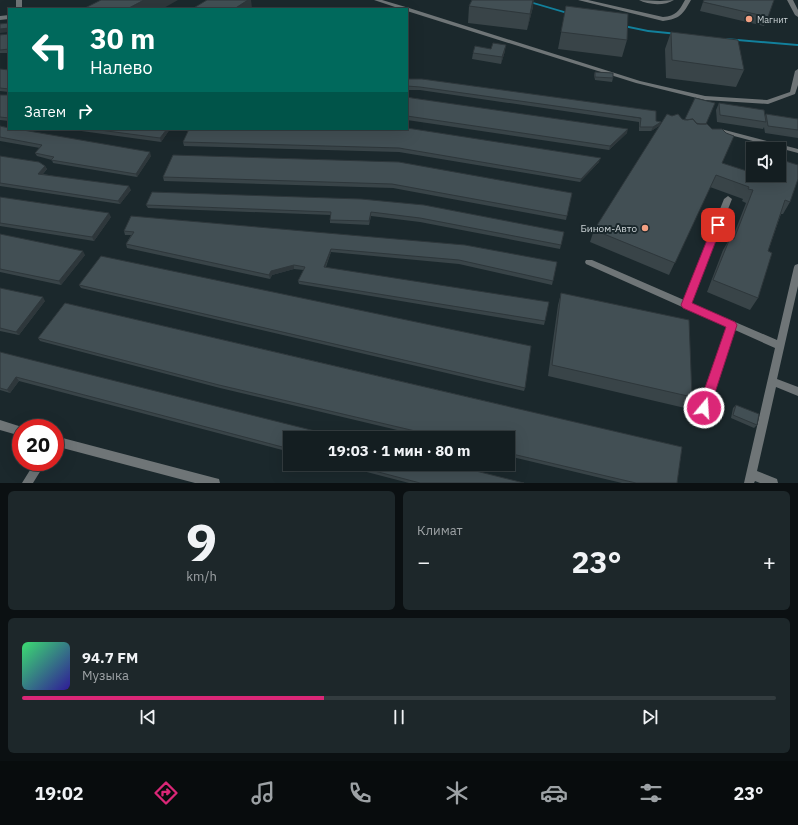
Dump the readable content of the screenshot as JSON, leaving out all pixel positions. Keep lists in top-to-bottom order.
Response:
{
  "places": ["Магнит", "Бином-Авто"],
  "page": {
    "turn": ["30 m", "Налево"],
    "then": "Затем",
    "limit": "20",
    "trip": "19:03 · 1 мин · 80 m",
    "tile": [
      ["9", "km/h"],
      "Климат"
    ],
    "heat": ["−", "23°", "+"],
    "song": ["94.7 FM", "Музыка"],
    "tabs": ["19:02", "23°"]
  }
}
